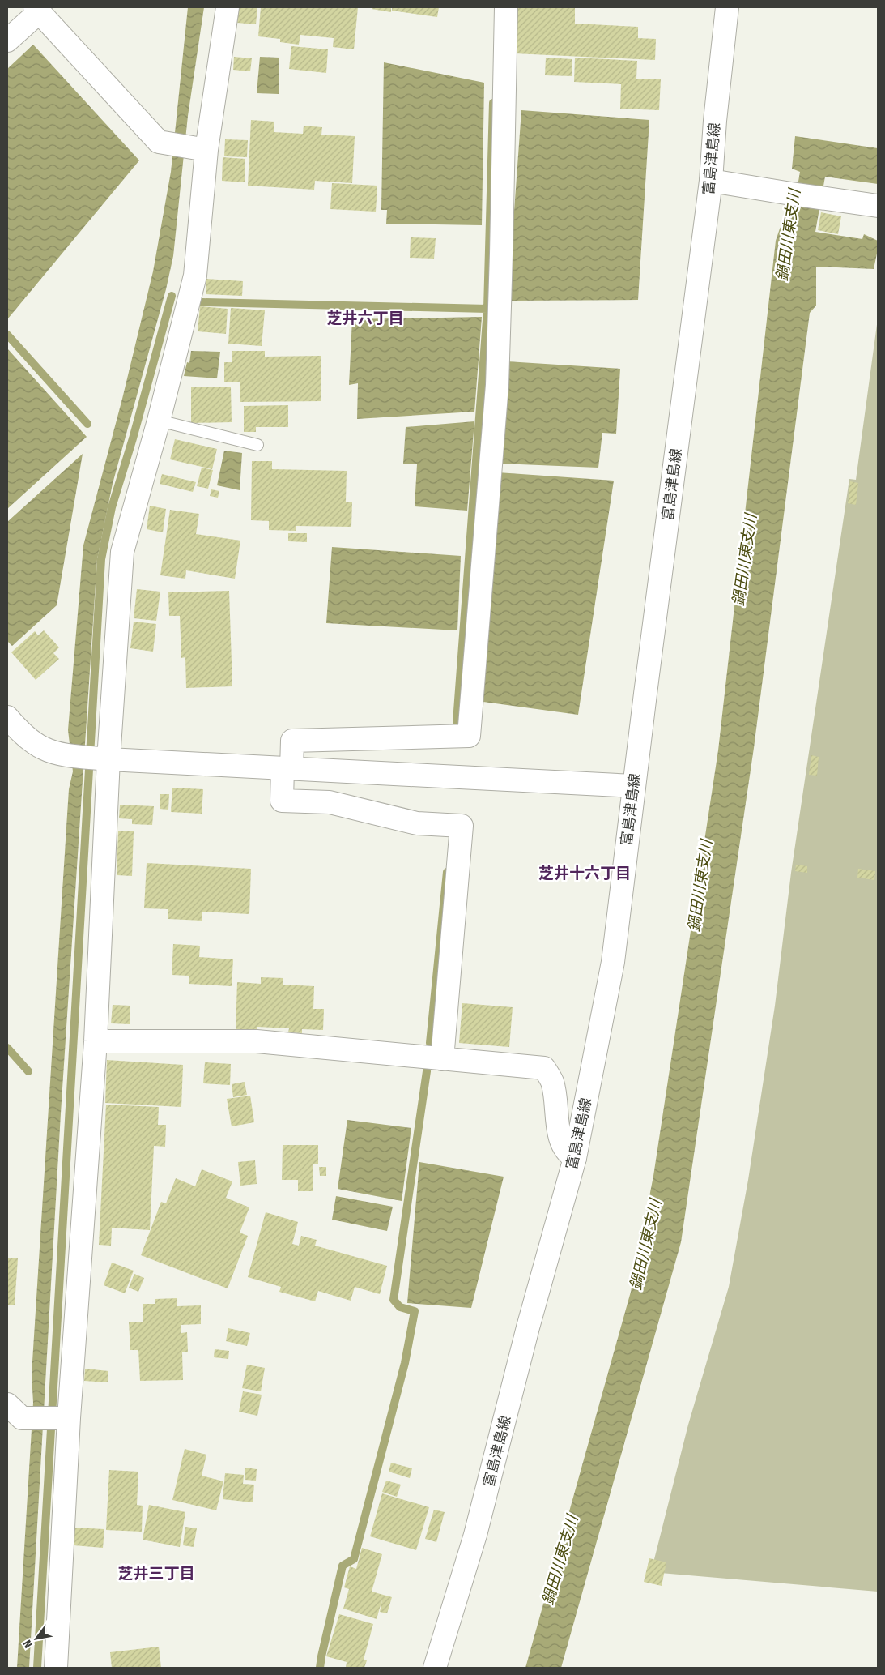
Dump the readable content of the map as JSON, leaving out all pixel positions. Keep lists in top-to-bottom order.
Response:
{
  "streets": {
    "street": ["富島津島線"]
  },
  "districts": ["芝井六丁目", "芝井十六丁目", "芝井三丁目"],
  "water": ["鍋田川東支川"],
  "north": "bottom left"
}
